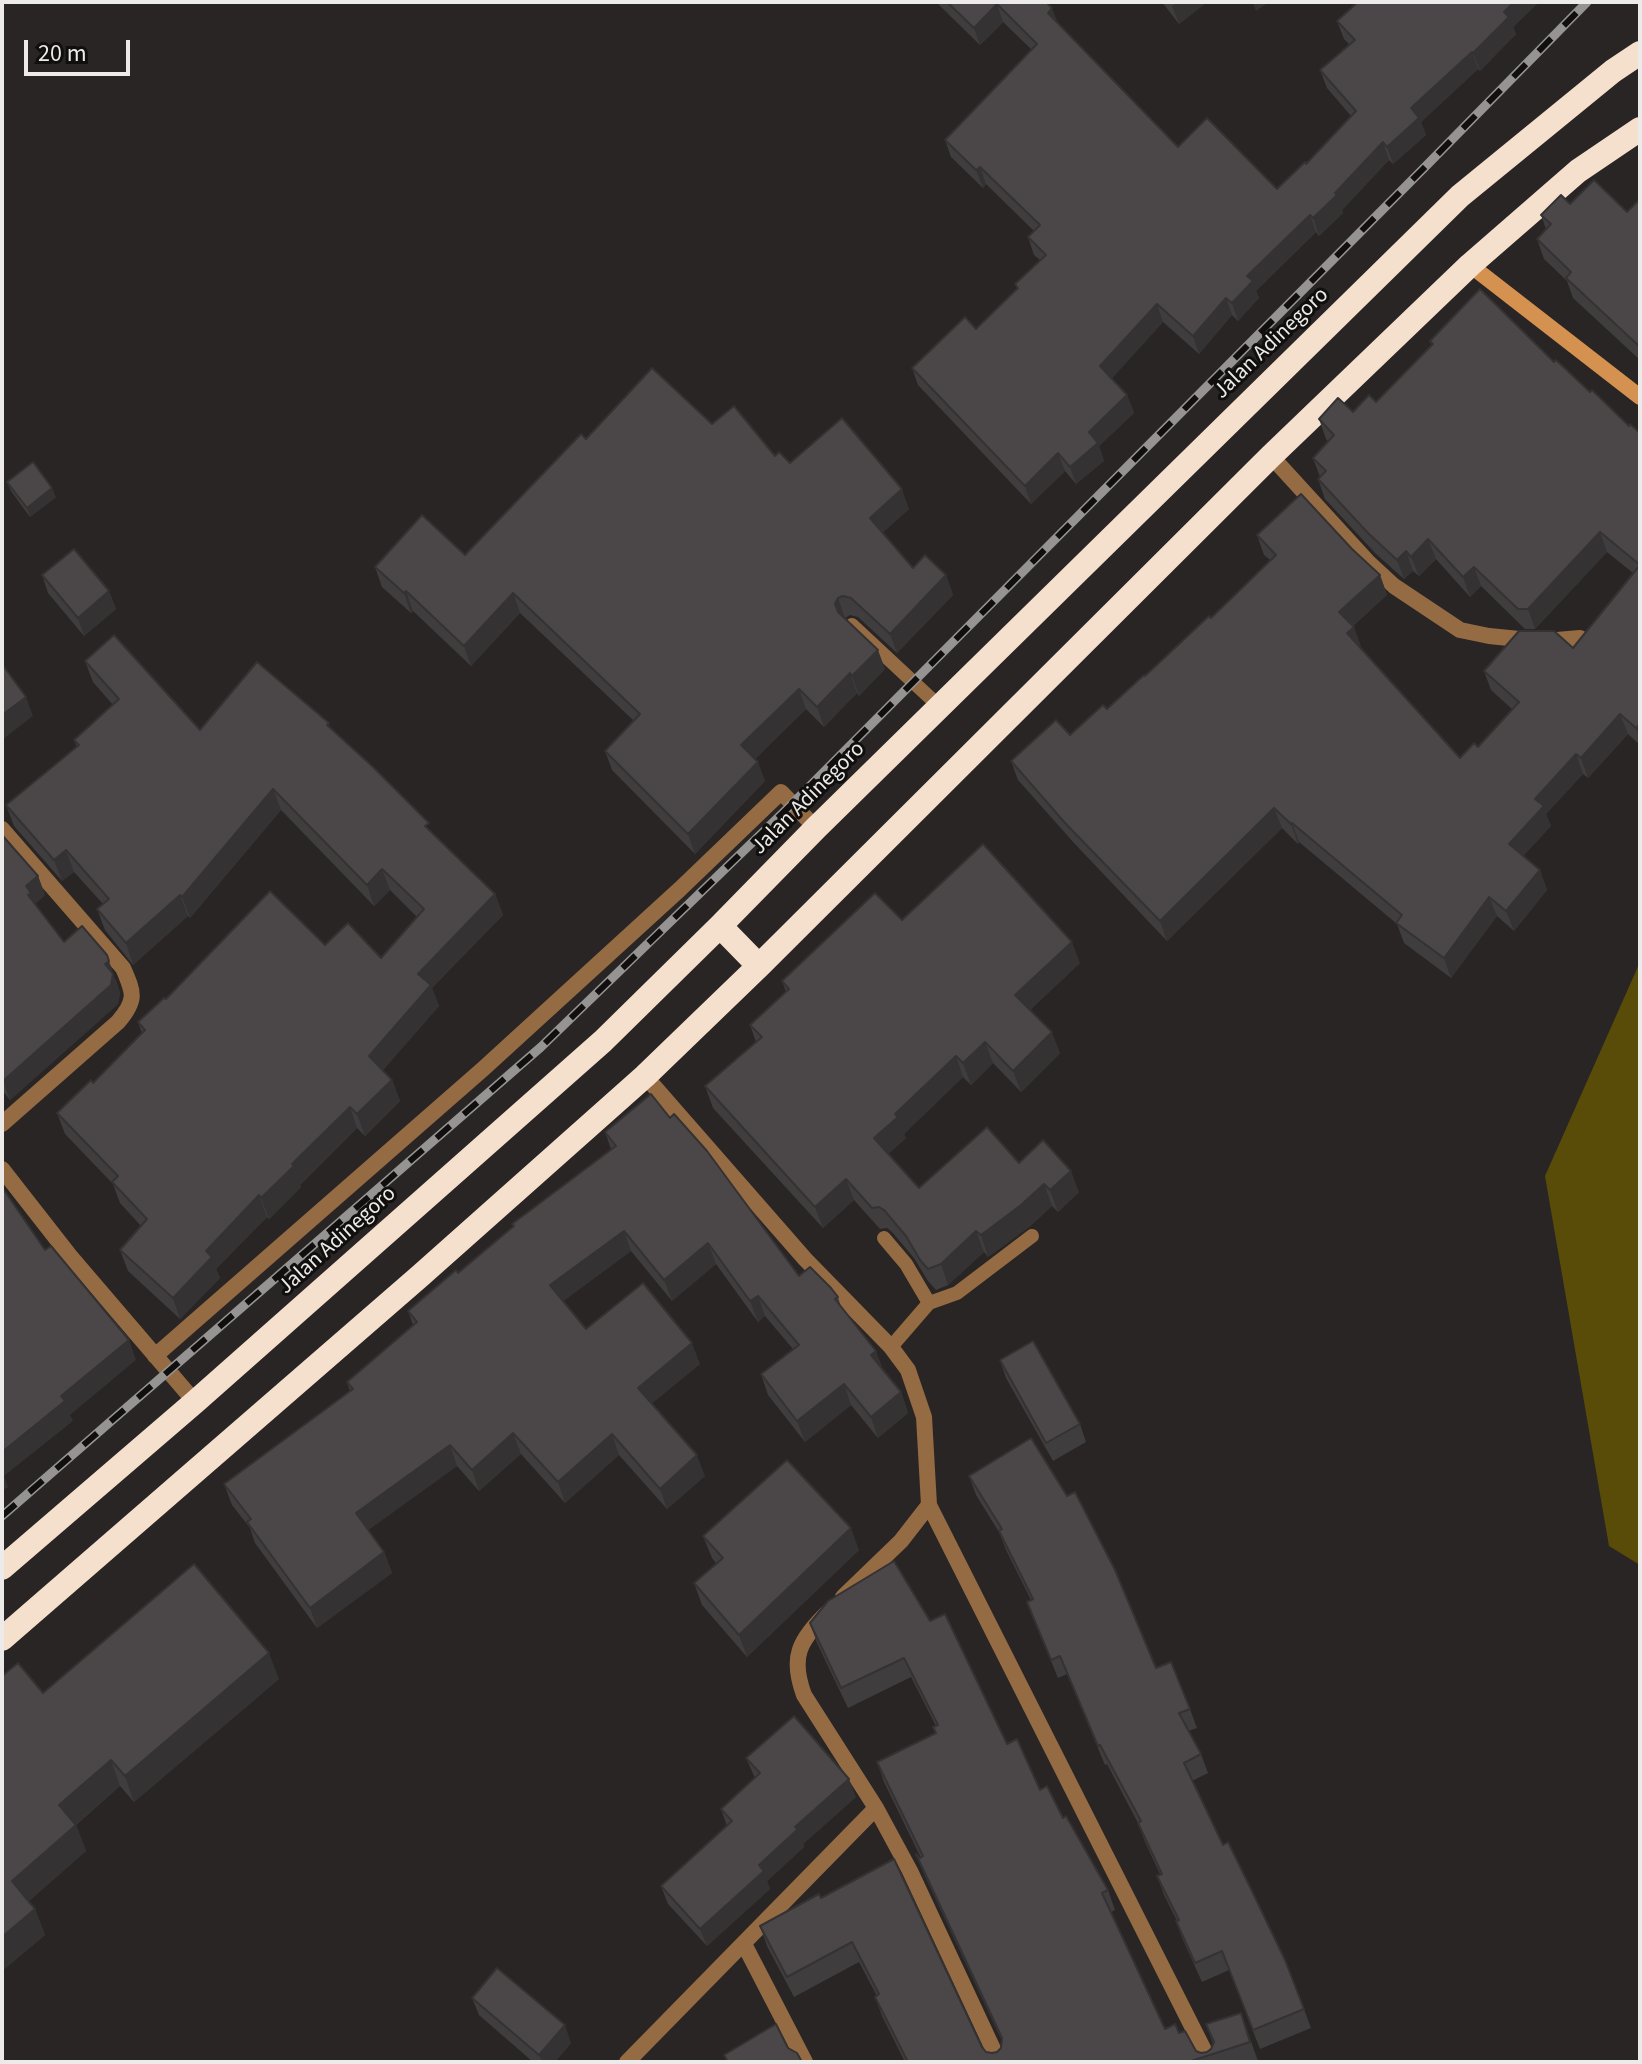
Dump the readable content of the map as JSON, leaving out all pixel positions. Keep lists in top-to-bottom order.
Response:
{
  "streets": {
    "highway": ["Jalan Adinegoro"]
  },
  "scale_bar": "20 m"
}
